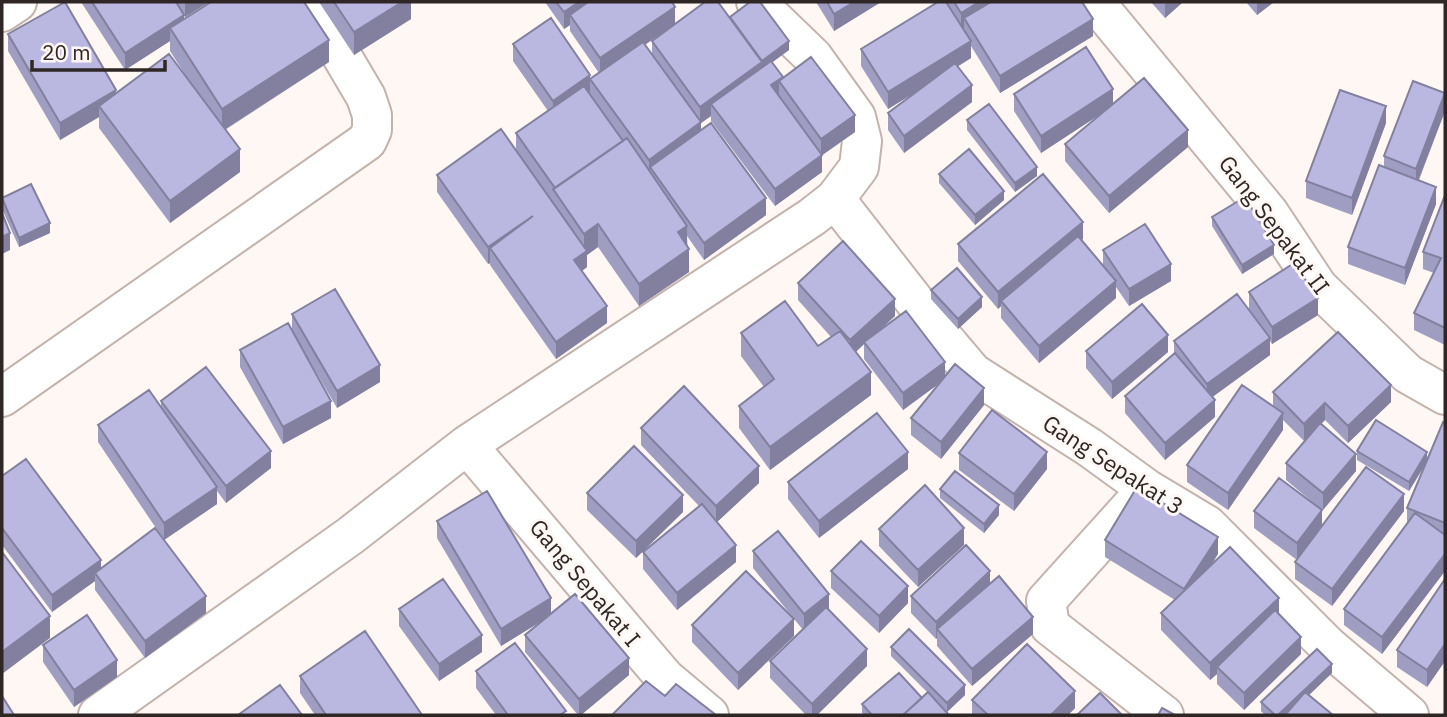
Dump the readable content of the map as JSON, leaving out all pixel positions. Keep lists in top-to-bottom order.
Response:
{
  "streets": {
    "street": ["Gang Sepakat II", "Gang Sepakat 3", "Gang Sepakat I"]
  },
  "scale_bar": "20 m"
}
